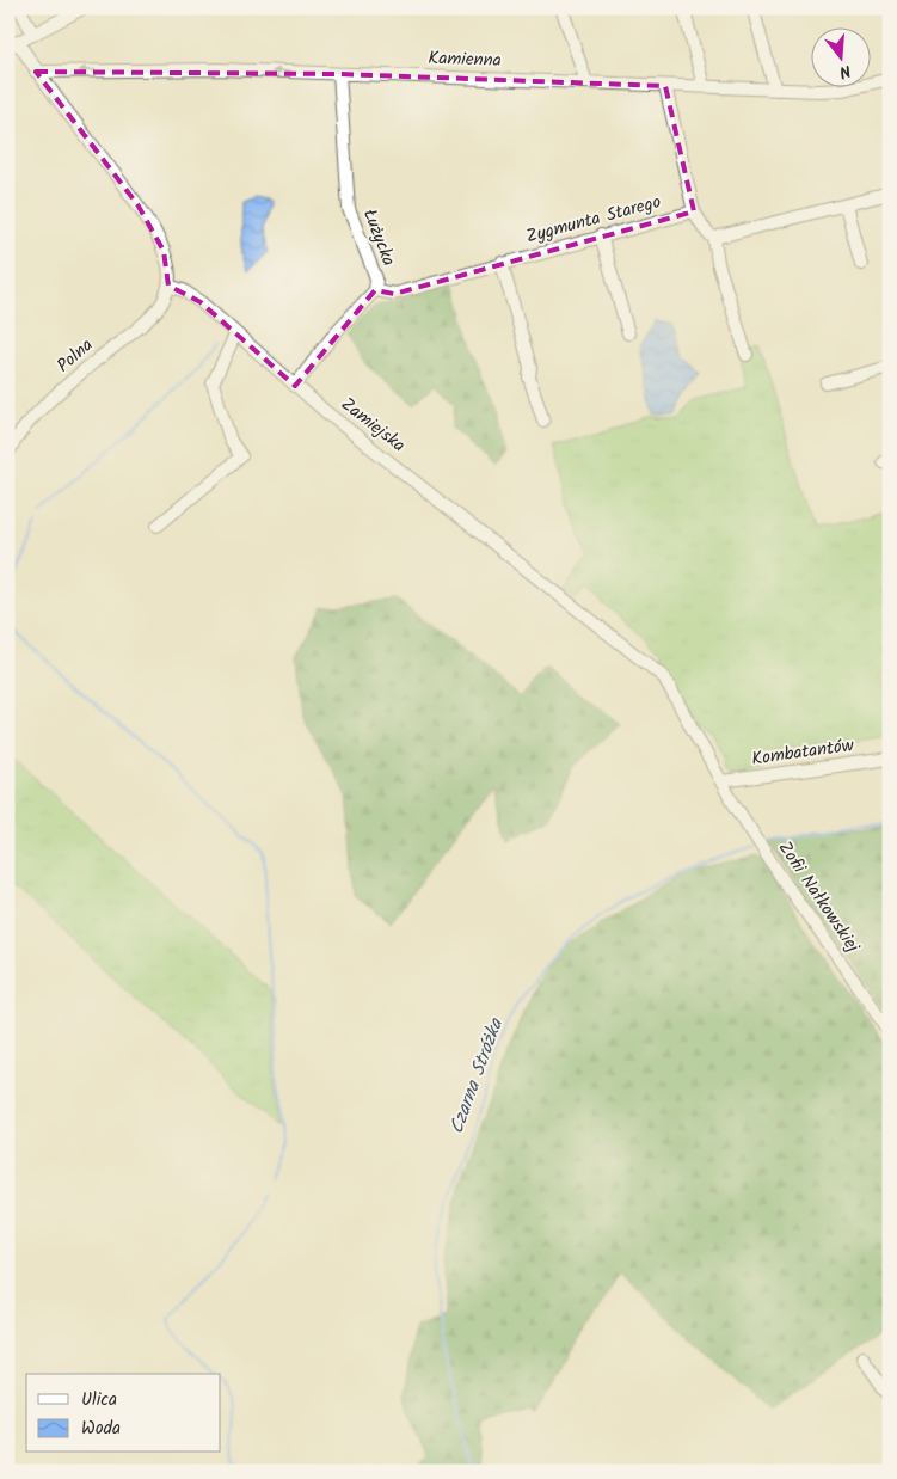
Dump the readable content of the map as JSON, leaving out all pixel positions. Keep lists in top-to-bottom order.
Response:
{
  "streets": {
    "street": [
      "Kamienna",
      "Zygmunta Starego",
      "Łużycka",
      "Polna",
      "Zamiejska",
      "Kombatantów",
      "Zofii Nałkowskiej"
    ]
  },
  "crossings": [
    ["Kamienna", "Łużycka"],
    ["Zygmunta Starego", "Łużycka"],
    ["Łużycka", "Zamiejska"],
    ["Polna", "Zamiejska"],
    ["Zamiejska", "Kombatantów"],
    ["Zamiejska", "Zofii Nałkowskiej"],
    ["Kombatantów", "Zofii Nałkowskiej"]
  ],
  "one_way": ["Kamienna"],
  "water": ["Czarna Stróżka"],
  "legend": ["Ulica", "Woda"],
  "north": "bottom"
}
